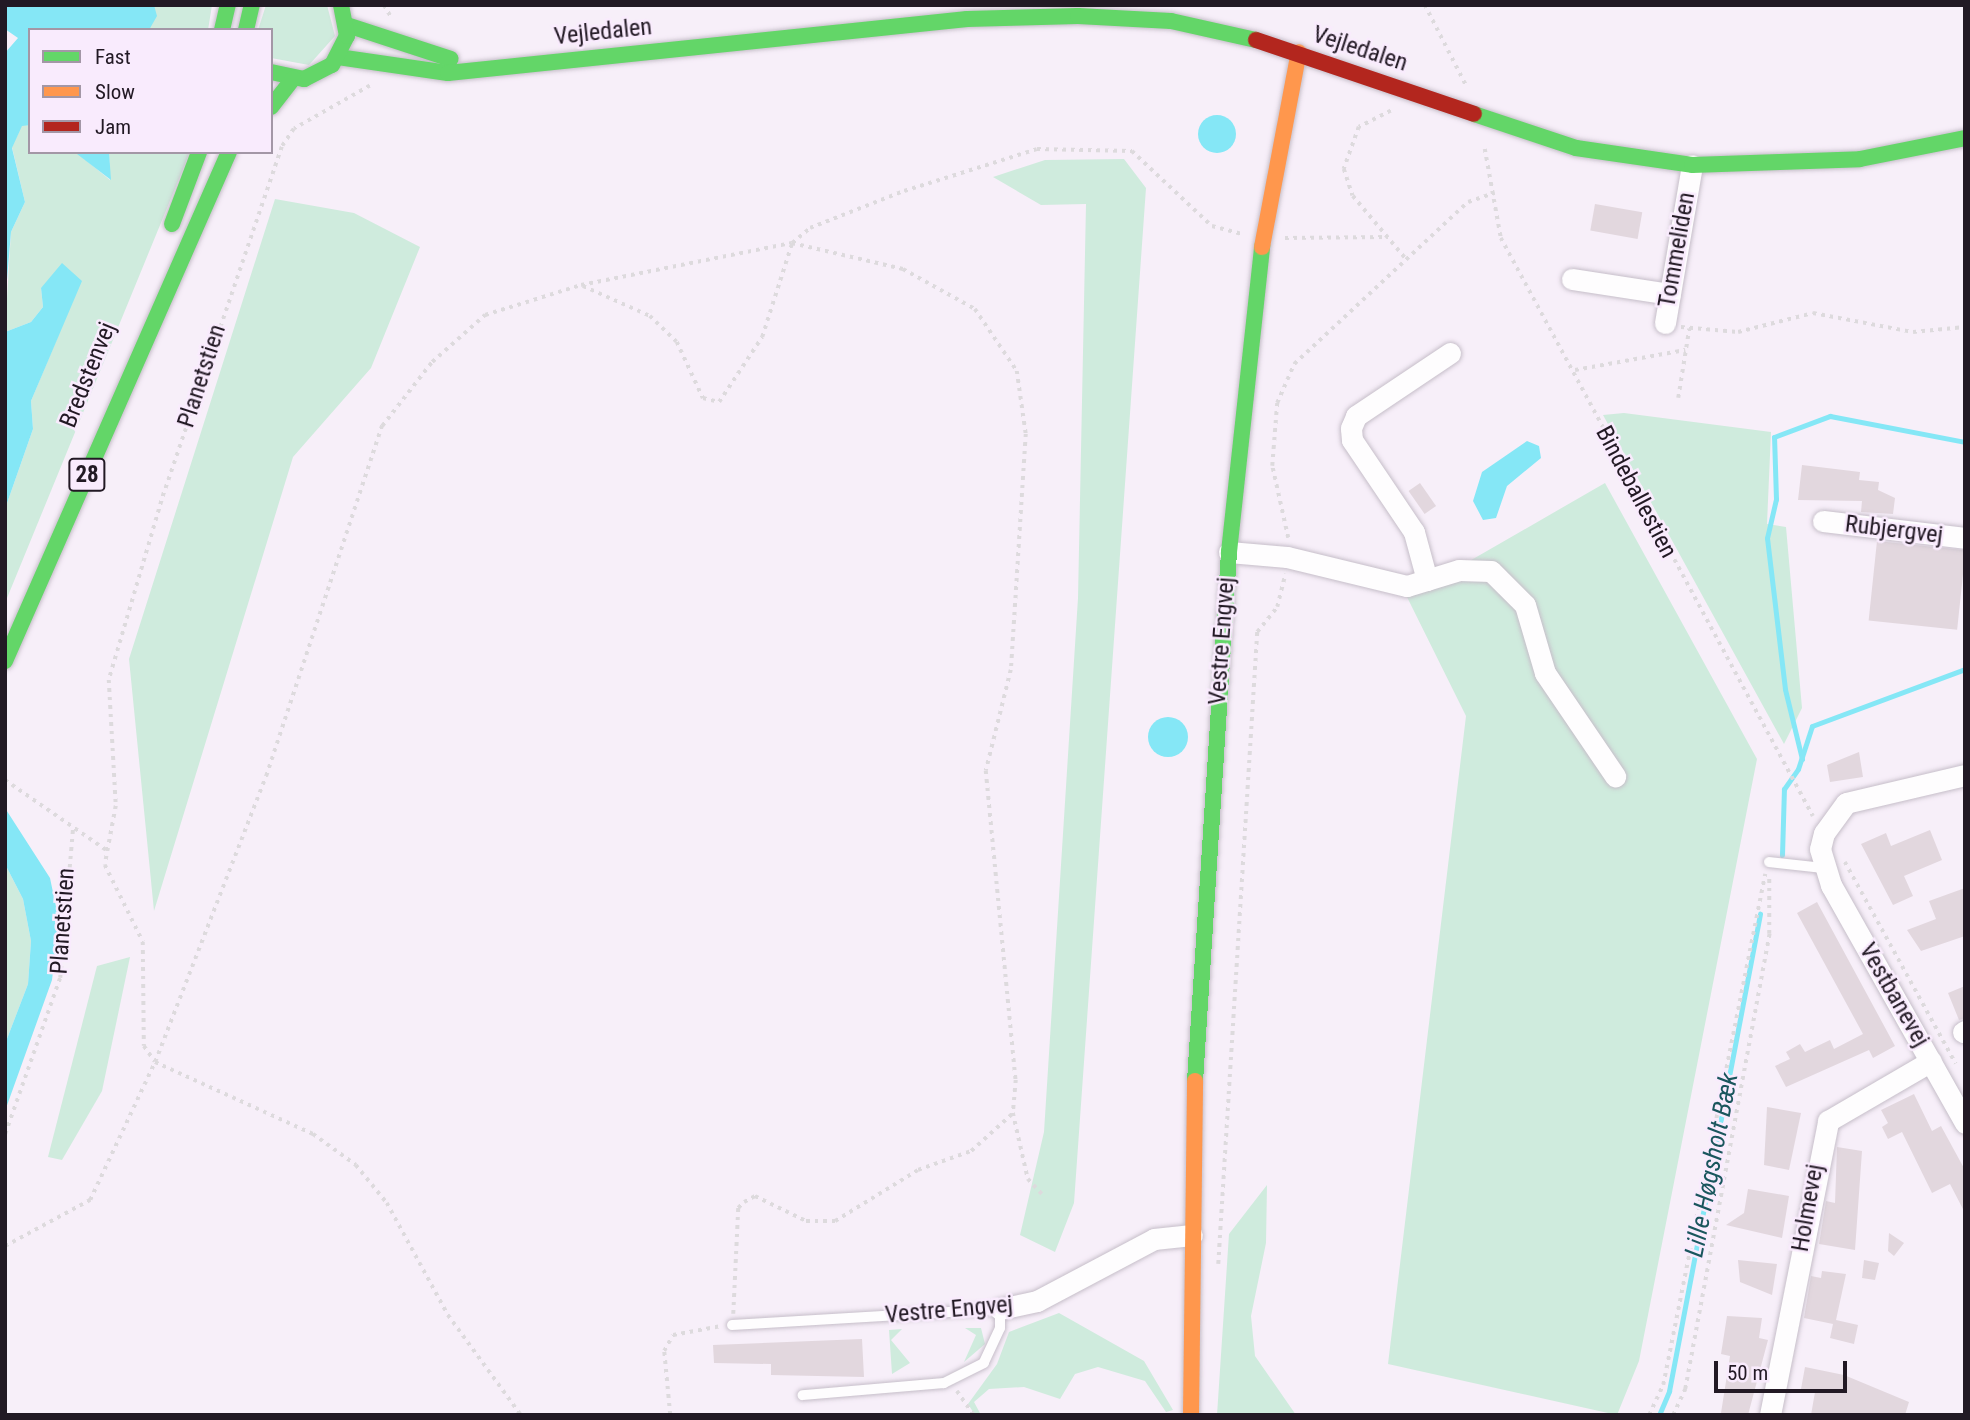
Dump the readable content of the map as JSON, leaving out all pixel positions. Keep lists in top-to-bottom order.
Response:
{
  "streets": {
    "main road": [
      "Vejledalen",
      "Bredstenvej",
      "28",
      "Vestre Engvej"
    ],
    "street": [
      "Tommeliden",
      "Rubjergvej",
      "Vestbanevej",
      "Holmevej"
    ],
    "path": ["Planetstien", "Bindeballestien"]
  },
  "crossings": [
    ["Vejledalen", "Tommeliden"],
    ["Vejledalen", "Vestre Engvej"],
    ["Vestbanevej", "Holmevej"]
  ],
  "water": ["Lille Høgsholt Bæk"],
  "legend": ["Fast", "Slow", "Jam"],
  "scale_bar": "50 m"
}
